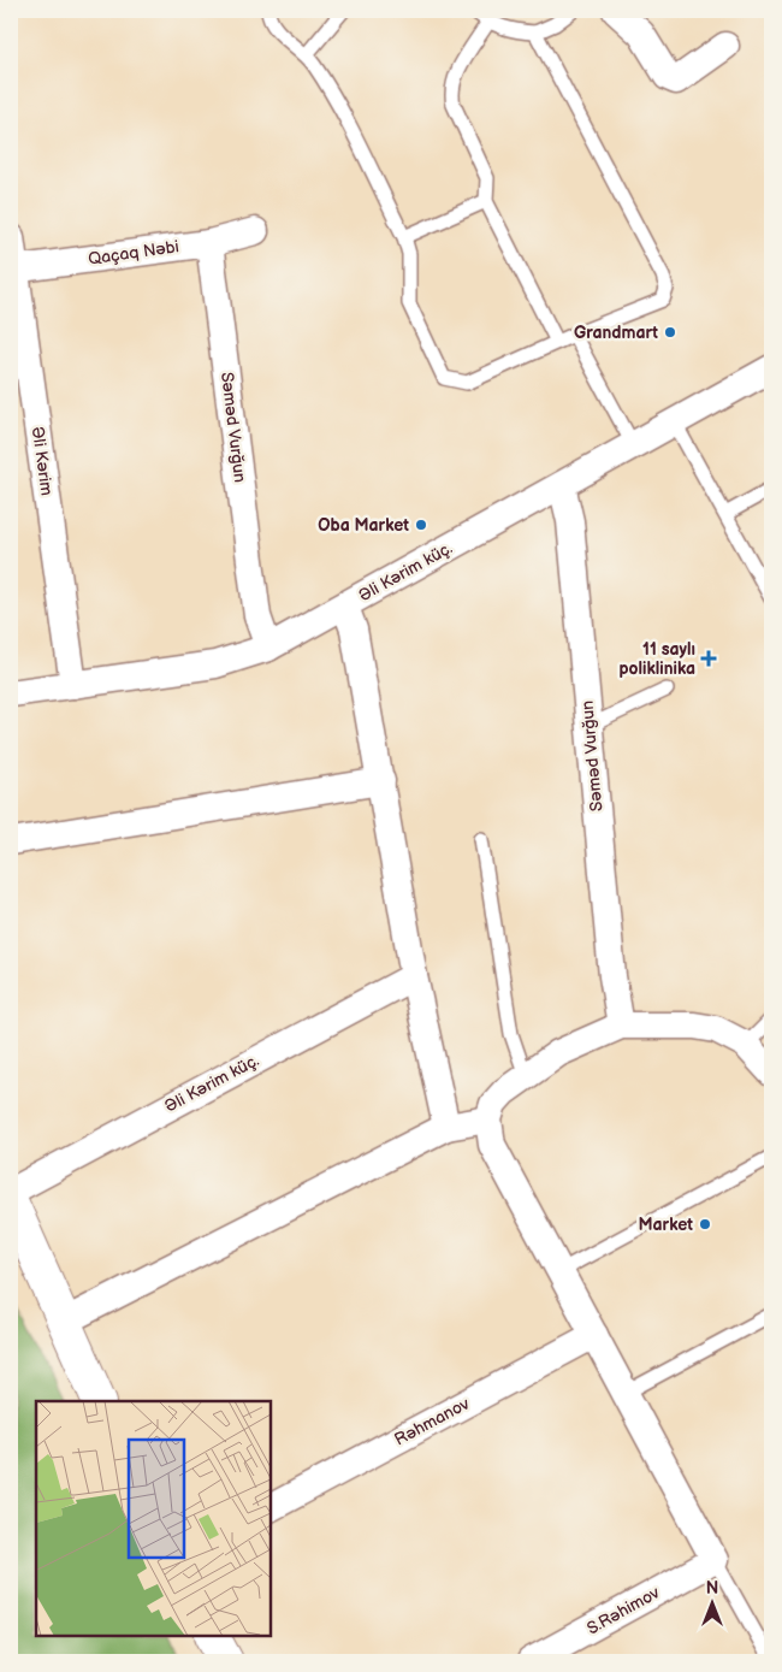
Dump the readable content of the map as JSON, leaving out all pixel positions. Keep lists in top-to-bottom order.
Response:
{
  "streets": {
    "street": [
      "Qaçaq Nəbi",
      "Səməd Vurğun",
      "Əli Kərim",
      "Əli Kərim küç.",
      "Rəhmanov",
      "S.Rəhimov"
    ]
  },
  "crossings": [
    ["Qaçaq Nəbi", "Səməd Vurğun"],
    ["Qaçaq Nəbi", "Əli Kərim"],
    ["Səməd Vurğun", "Əli Kərim küç."],
    ["Əli Kərim", "Əli Kərim küç."]
  ],
  "places": {
    "other": ["Grandmart", "Oba Market", "Market"],
    "health": ["11 saylı poliklinika"]
  },
  "north": "top"
}
